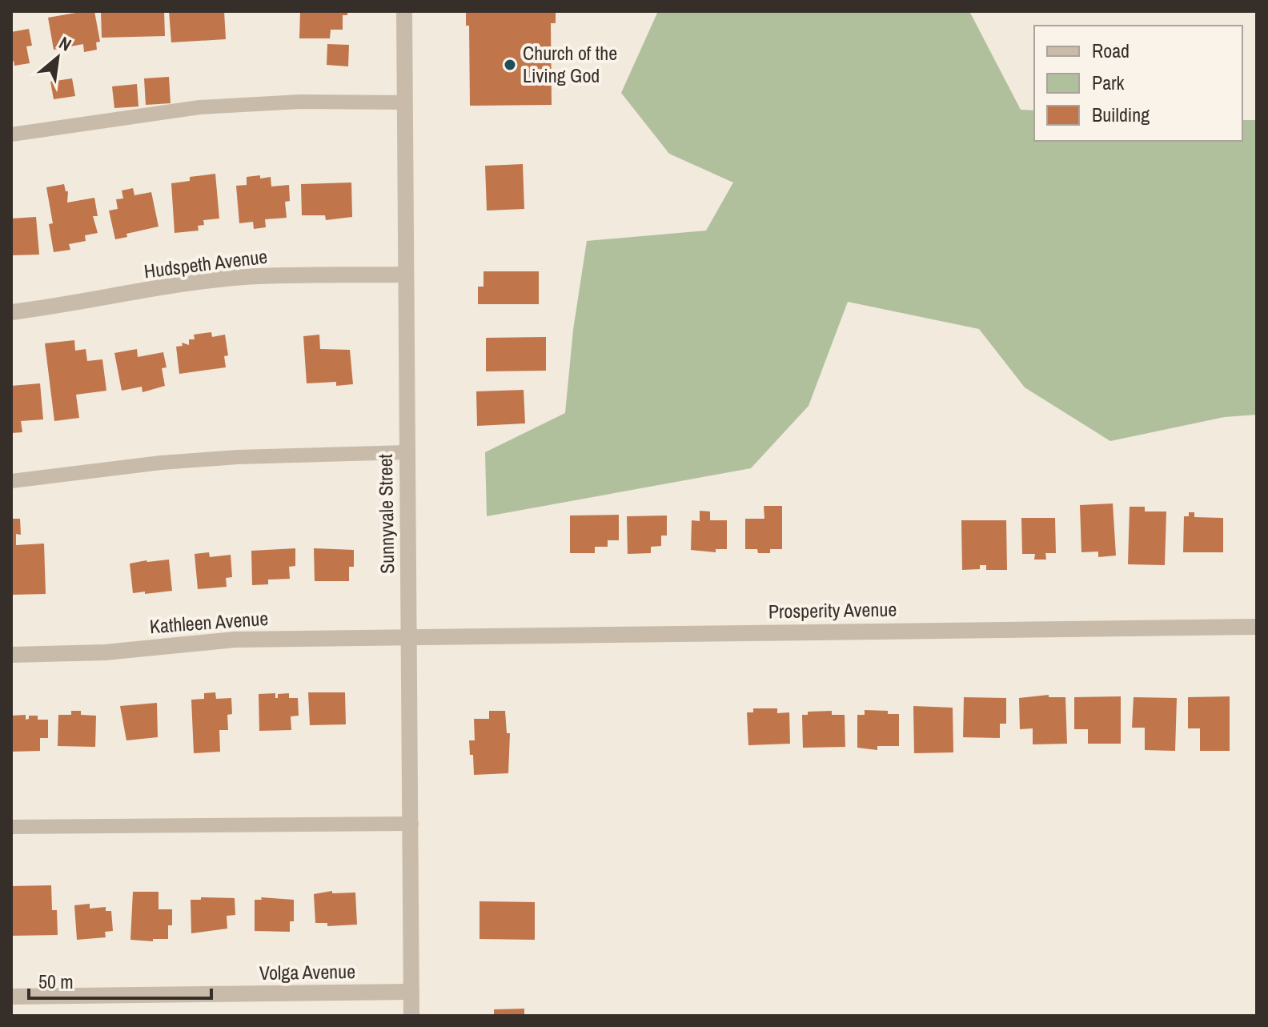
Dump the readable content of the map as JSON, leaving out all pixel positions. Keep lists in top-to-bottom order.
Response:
{
  "streets": {
    "street": [
      "Hudspeth Avenue",
      "Sunnyvale Street",
      "Prosperity Avenue",
      "Kathleen Avenue",
      "Volga Avenue"
    ]
  },
  "crossings": [
    ["Hudspeth Avenue", "Sunnyvale Street"],
    ["Sunnyvale Street", "Prosperity Avenue"],
    ["Sunnyvale Street", "Kathleen Avenue"],
    ["Sunnyvale Street", "Volga Avenue"],
    ["Prosperity Avenue", "Kathleen Avenue"]
  ],
  "places": ["Church of the Living God"],
  "legend": ["Road", "Park", "Building"],
  "scale_bar": "50 m",
  "north": "top right"
}
